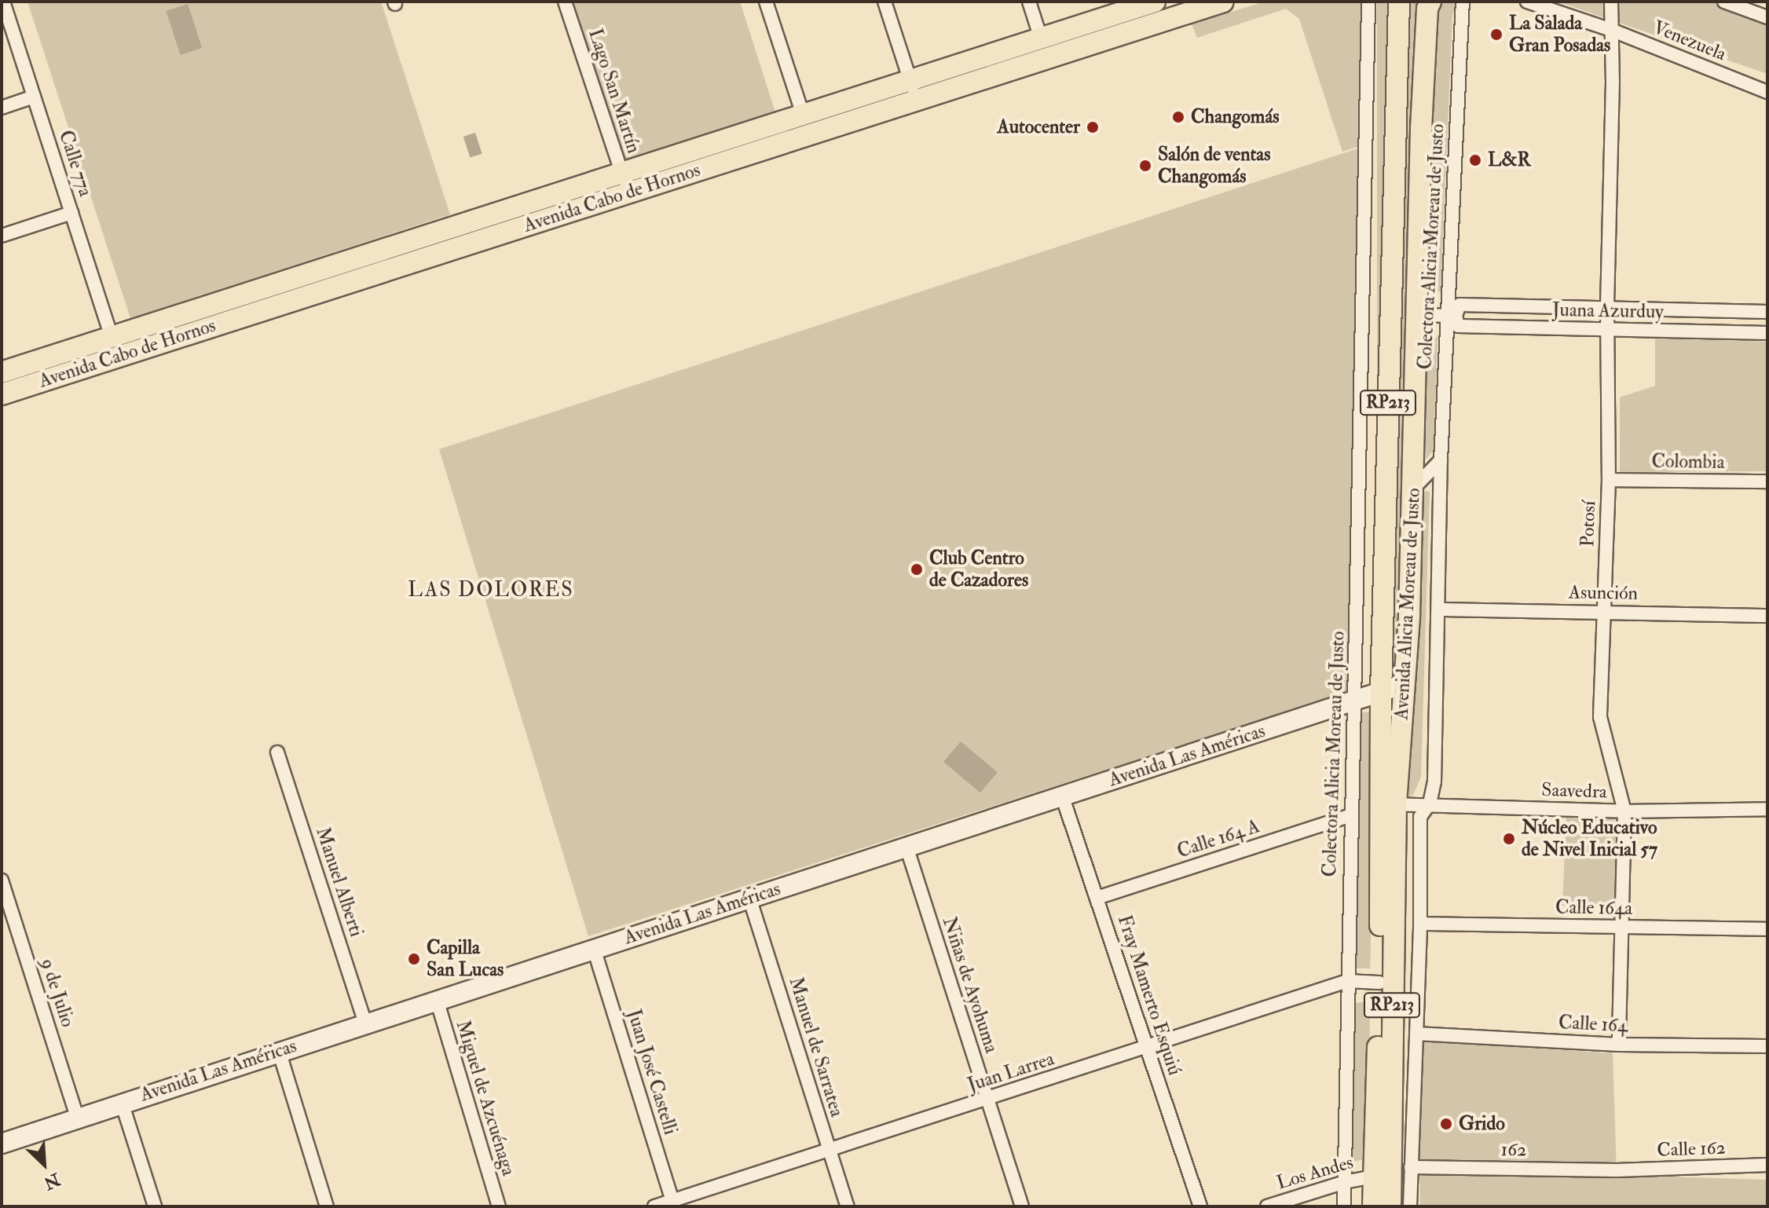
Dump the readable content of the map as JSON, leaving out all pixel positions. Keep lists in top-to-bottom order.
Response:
{
  "streets": {
    "main road": [
      "Avenida Cabo de Hornos",
      "RP213",
      "Avenida Alicia Moreau de Justo",
      "Avenida Las Américas"
    ],
    "street": [
      "Venezuela",
      "Lago San Martín",
      "Calle 77a",
      "Colectora Alicia Moreau de Justo",
      "Juana Azurduy",
      "Colombia",
      "Potosí",
      "Asunción",
      "Saavedra",
      "Calle 164 A",
      "Manuel Alberti",
      "Calle 164a",
      "Niñas de Ayohuma",
      "9 de Julio",
      "Fray Mamerto Esquiú",
      "Calle 164",
      "Manuel de Sarratea",
      "Juan José Castelli",
      "Juan Larrea",
      "Miguel de Azcuénaga",
      "Calle 162",
      "162",
      "Los Andes"
    ]
  },
  "crossings": [
    ["Venezuela", "Potosí"],
    ["Lago San Martín", "Avenida Cabo de Hornos"],
    ["Calle 77a", "Avenida Cabo de Hornos"],
    ["Colectora Alicia Moreau de Justo", "Juana Azurduy"],
    ["Colectora Alicia Moreau de Justo", "Asunción"],
    ["Colectora Alicia Moreau de Justo", "Avenida Las Américas"],
    ["Colectora Alicia Moreau de Justo", "Saavedra"],
    ["Colectora Alicia Moreau de Justo", "Calle 164 A"],
    ["Colectora Alicia Moreau de Justo", "Calle 164a"],
    ["Colectora Alicia Moreau de Justo", "Calle 164"],
    ["Colectora Alicia Moreau de Justo", "Juan Larrea"],
    ["Colectora Alicia Moreau de Justo", "162"],
    ["Colectora Alicia Moreau de Justo", "Los Andes"],
    ["Juana Azurduy", "Potosí"],
    ["Juana Azurduy", "Avenida Alicia Moreau de Justo"],
    ["Colombia", "Potosí"],
    ["Potosí", "Asunción"],
    ["Potosí", "Saavedra"],
    ["Potosí", "Calle 164a"],
    ["Potosí", "Calle 164"],
    ["Avenida Alicia Moreau de Justo", "Avenida Las Américas"],
    ["Avenida Alicia Moreau de Justo", "Saavedra"],
    ["Avenida Alicia Moreau de Justo", "Juan Larrea"],
    ["Avenida Alicia Moreau de Justo", "Los Andes"],
    ["Avenida Las Américas", "Manuel Alberti"],
    ["Avenida Las Américas", "Niñas de Ayohuma"],
    ["Avenida Las Américas", "9 de Julio"],
    ["Avenida Las Américas", "Fray Mamerto Esquiú"],
    ["Avenida Las Américas", "Manuel de Sarratea"],
    ["Avenida Las Américas", "Juan José Castelli"],
    ["Avenida Las Américas", "Miguel de Azcuénaga"],
    ["Calle 164 A", "Fray Mamerto Esquiú"],
    ["Niñas de Ayohuma", "Juan Larrea"],
    ["Fray Mamerto Esquiú", "Juan Larrea"],
    ["Manuel de Sarratea", "Juan Larrea"],
    ["Juan José Castelli", "Juan Larrea"],
    ["Calle 162", "162"]
  ],
  "districts": ["LAS DOLORES"],
  "places": [
    "La Salada Gran Posadas",
    "Changomás",
    "Autocenter",
    "L&R",
    "Salón de ventas Changomás",
    "Club Centro de Cazadores",
    "Núcleo Educativo de Nivel Inicial 57",
    "Capilla San Lucas",
    "Grido"
  ],
  "north": "bottom right"
}
